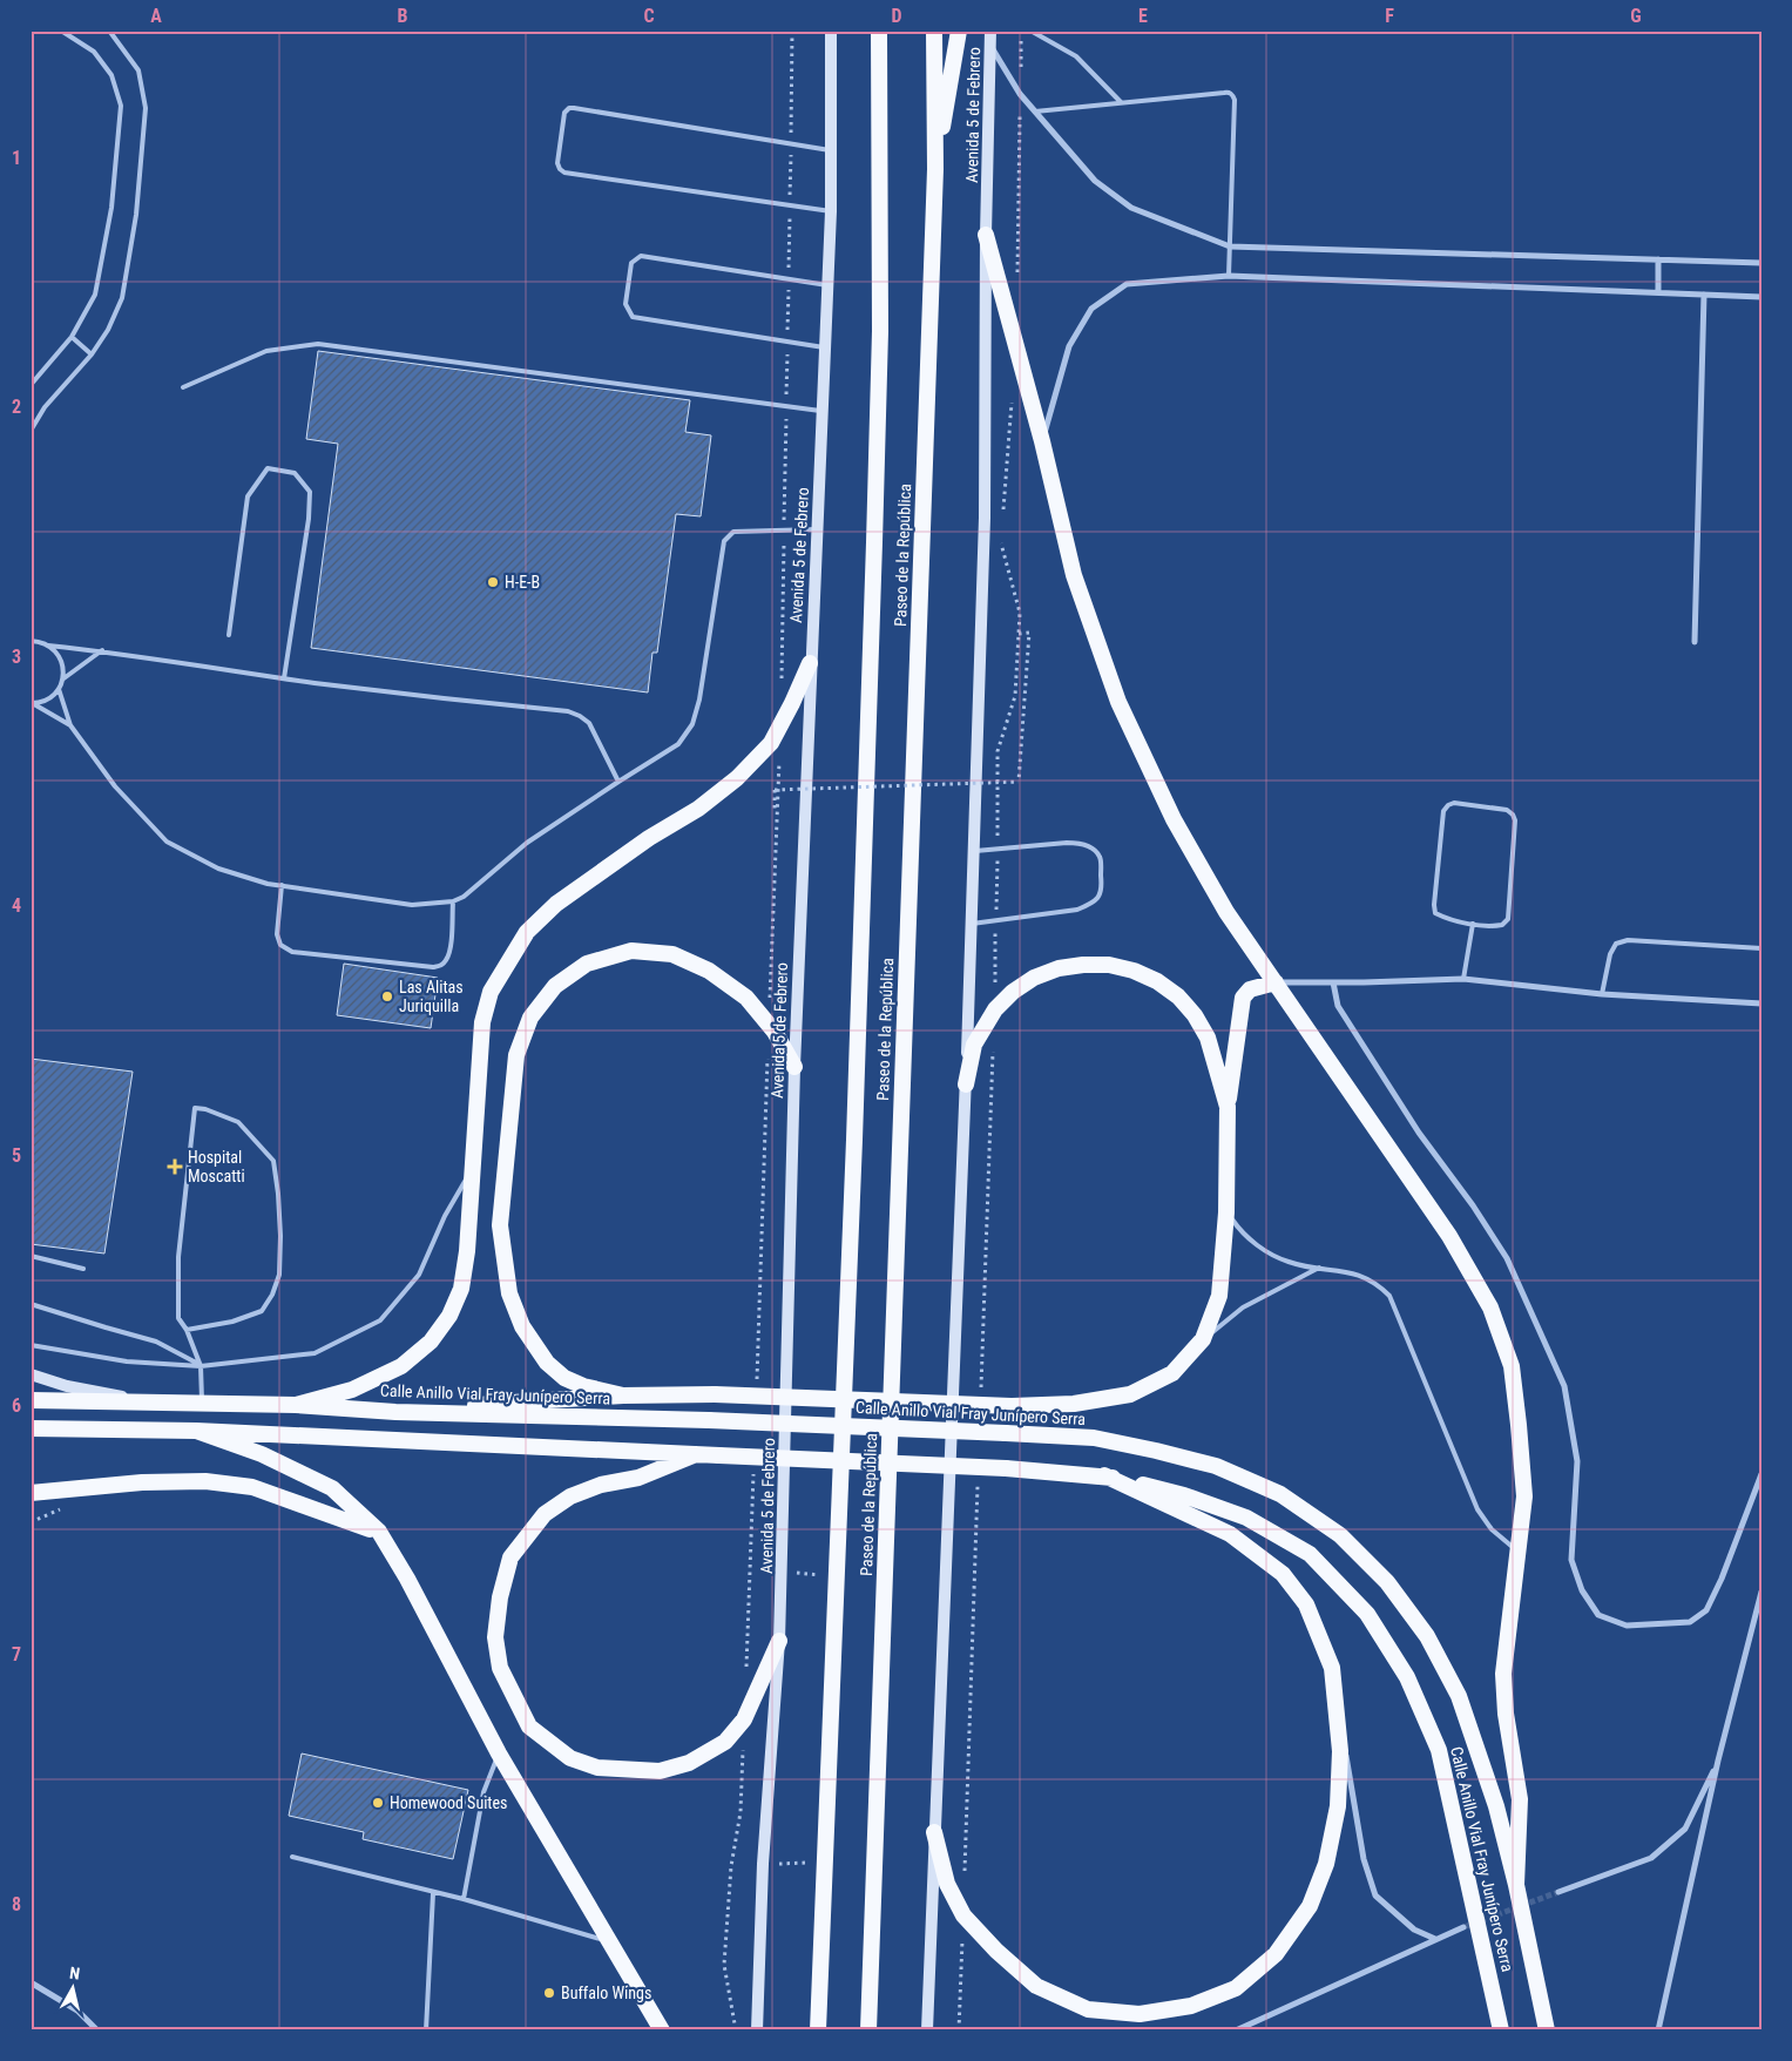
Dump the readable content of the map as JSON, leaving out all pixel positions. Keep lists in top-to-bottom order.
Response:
{
  "streets": {
    "highway": ["Paseo de la República", "Calle Anillo Vial Fray Junípero Serra"],
    "main road": ["Avenida 5 de Febrero"]
  },
  "places": {
    "other": [
      "H-E-B",
      "Las Alitas Juriquilla",
      "Homewood Suites",
      "Buffalo Wings"
    ],
    "health": ["Hospital Moscatti"]
  },
  "north": "top",
  "grid": {
    "columns": [
      "A",
      "B",
      "C",
      "D",
      "E",
      "F",
      "G"
    ],
    "rows": [
      "1",
      "2",
      "3",
      "4",
      "5",
      "6",
      "7",
      "8"
    ]
  }
}
